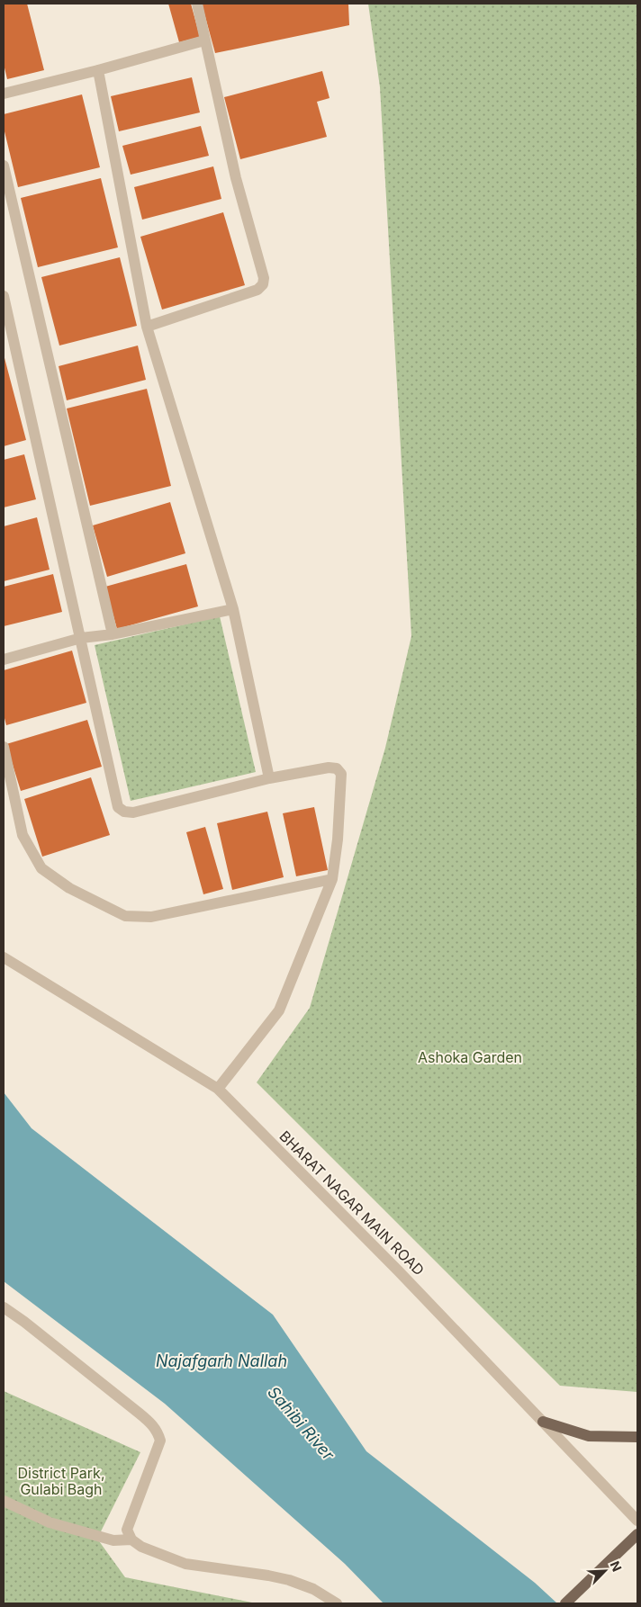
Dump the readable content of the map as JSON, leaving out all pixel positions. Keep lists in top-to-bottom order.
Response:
{
  "streets": {
    "street": ["BHARAT NAGAR MAIN ROAD"]
  },
  "water": ["Najafgarh Nallah", "Sahibi River"],
  "parks": ["Ashoka Garden", "District Park, Gulabi Bagh"],
  "north": "top right"
}
